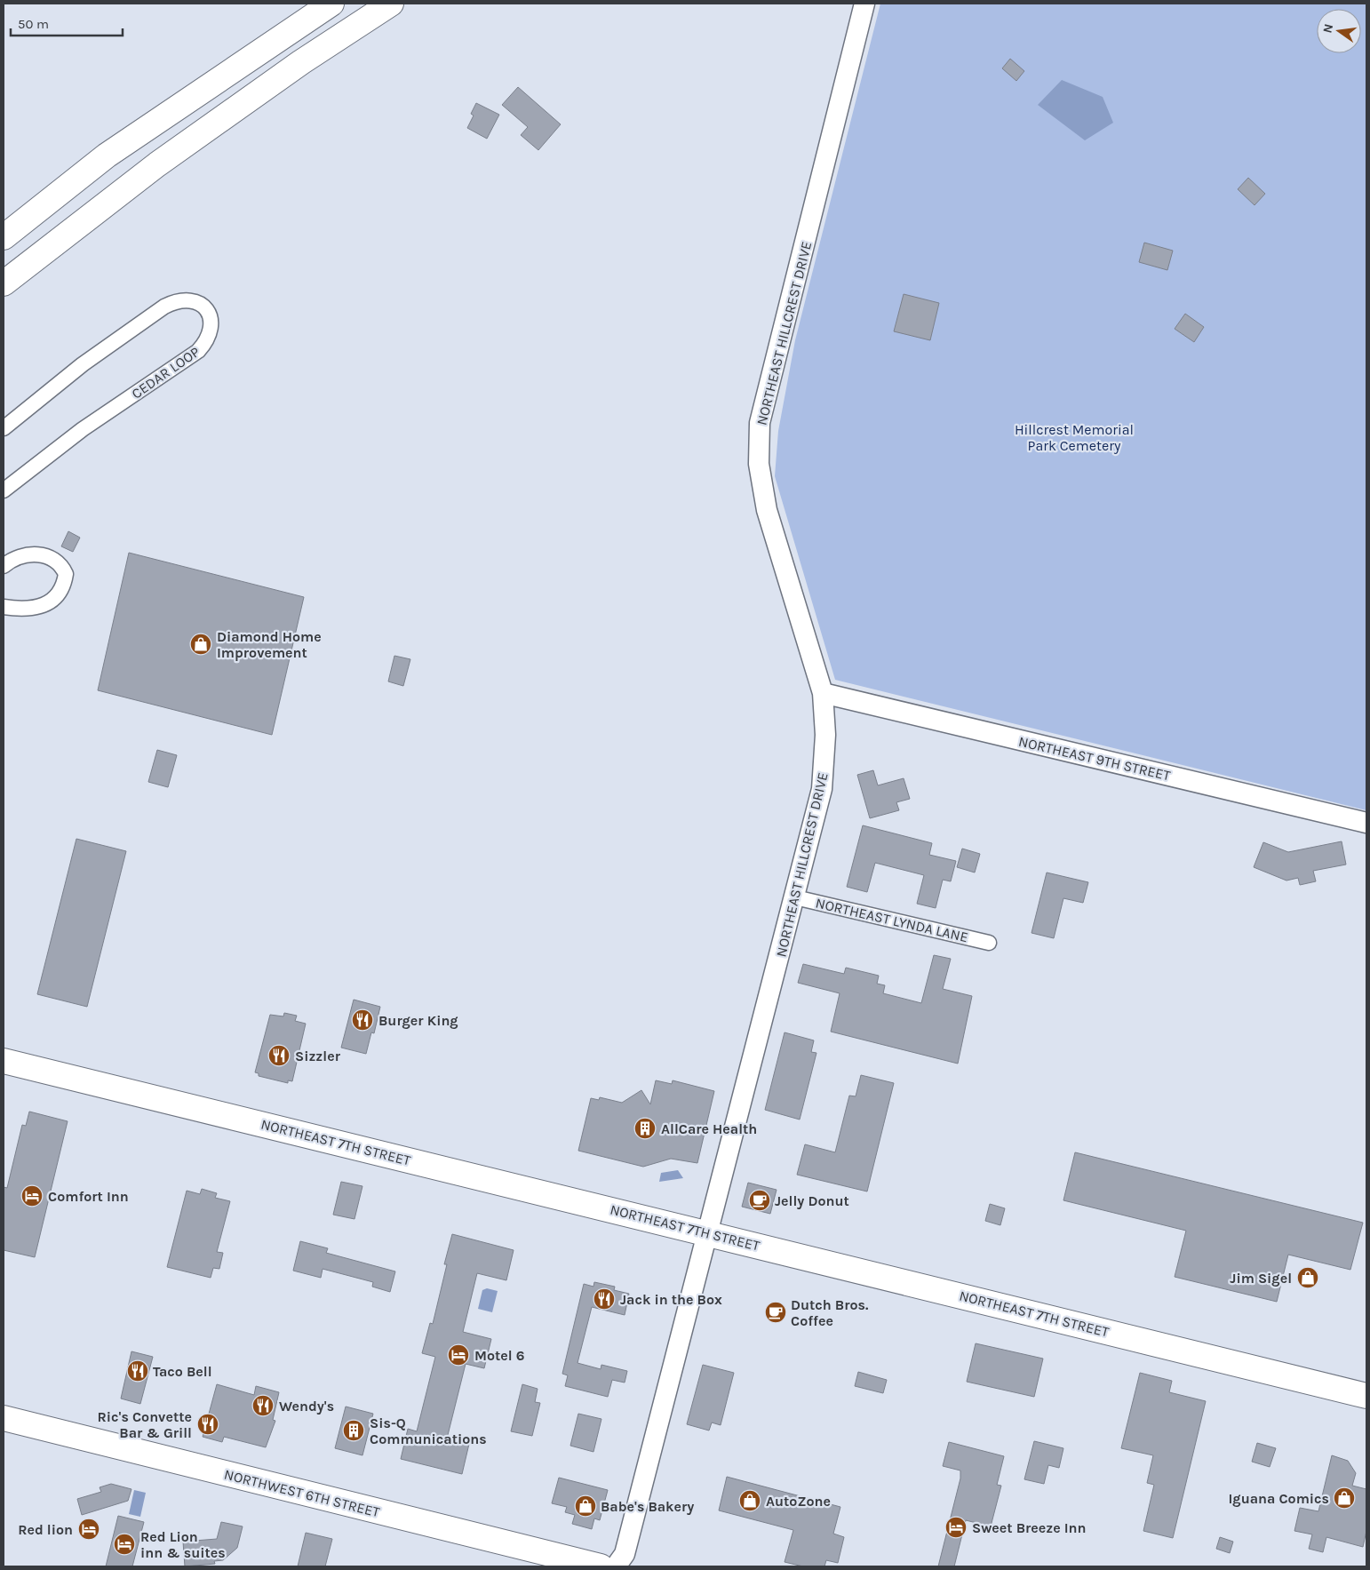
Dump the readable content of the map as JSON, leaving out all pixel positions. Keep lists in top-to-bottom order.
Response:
{
  "streets": {
    "highway": ["NORTHEAST 7TH STREET", "NORTHWEST 6TH STREET"],
    "street": [
      "NORTHEAST HILLCREST DRIVE",
      "CEDAR LOOP",
      "NORTHEAST 9TH STREET",
      "NORTHEAST LYNDA LANE"
    ]
  },
  "crossings": [
    ["NORTHEAST HILLCREST DRIVE", "NORTHEAST 9TH STREET"],
    ["NORTHEAST HILLCREST DRIVE", "NORTHEAST LYNDA LANE"],
    ["NORTHEAST HILLCREST DRIVE", "NORTHEAST 7TH STREET"]
  ],
  "parks": ["Hillcrest Memorial Park Cemetery"],
  "places": {
    "shop": [
      "Diamond Home Improvement",
      "Jim Sigel",
      "Iguana Comics",
      "AutoZone",
      "Babe's Bakery"
    ],
    "restaurant": [
      "Burger King",
      "Sizzler",
      "Jack in the Box",
      "Taco Bell",
      "Wendy's",
      "Ric's Convette Bar & Grill"
    ],
    "building": ["AllCare Health", "Sis-Q Communications"],
    "hotel": [
      "Comfort Inn",
      "Motel 6",
      "Sweet Breeze Inn",
      "Red lion",
      "Red Lion inn & suites"
    ],
    "cafe": ["Jelly Donut", "Dutch Bros. Coffee"]
  },
  "scale_bar": "50 m",
  "north": "left"
}
